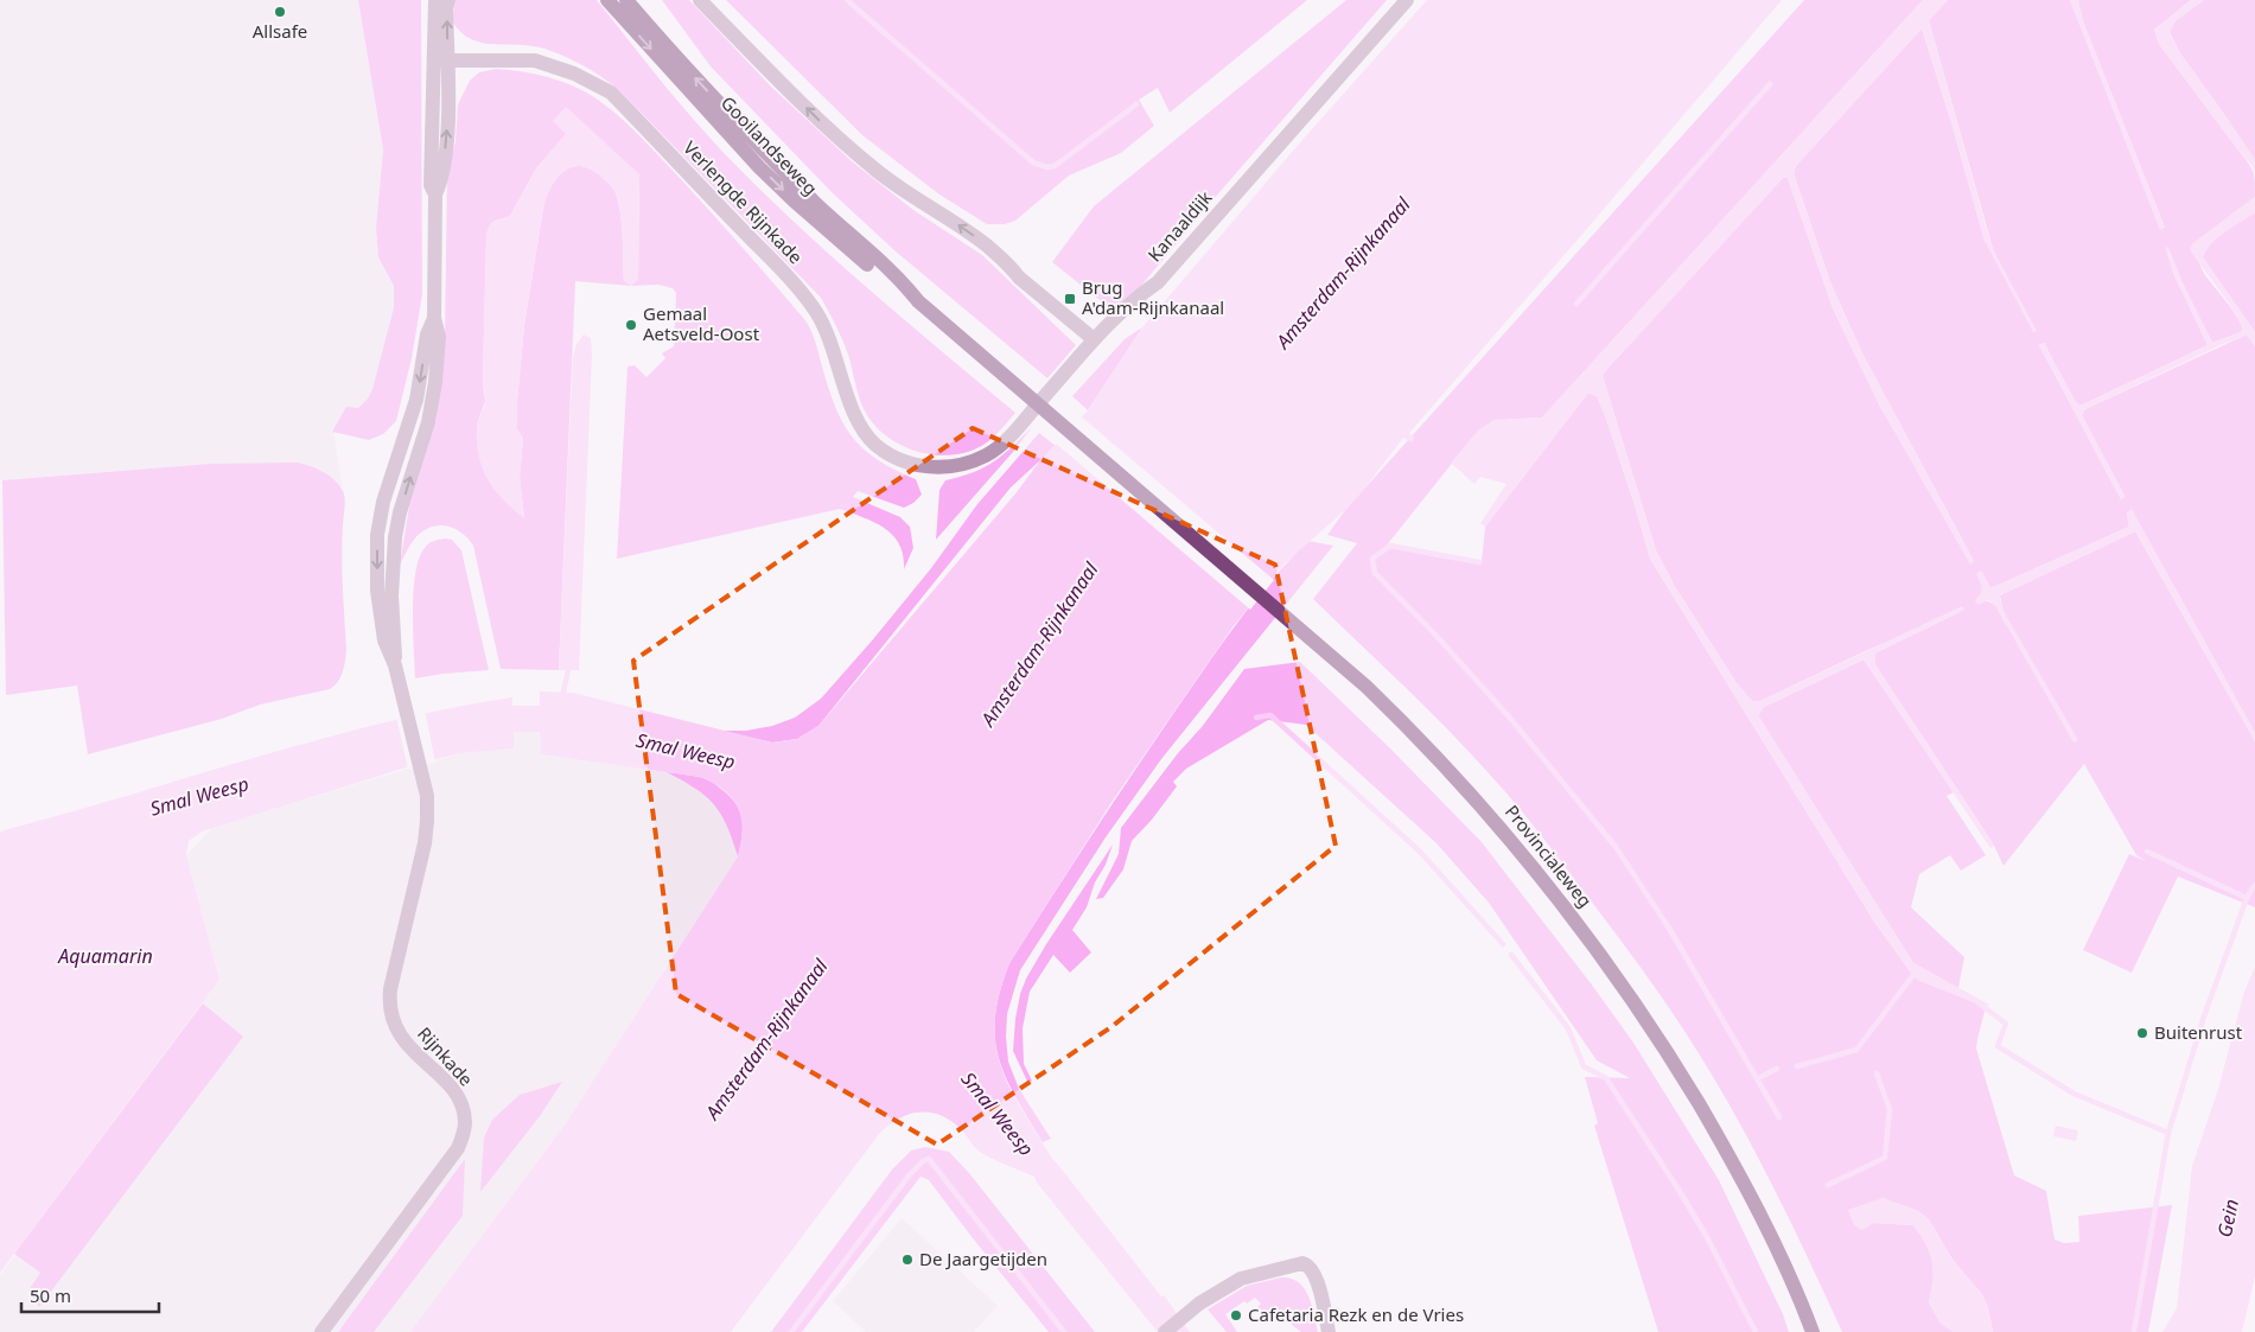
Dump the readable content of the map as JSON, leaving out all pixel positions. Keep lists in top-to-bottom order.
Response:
{
  "streets": {
    "main road": ["Gooilandseweg", "Provincialeweg"],
    "street": ["Verlengde Rijnkade", "Kanaaldijk", "Rijnkade"]
  },
  "crossings": [
    ["Gooilandseweg", "Provincialeweg"],
    ["Verlengde Rijnkade", "Kanaaldijk"],
    ["Verlengde Rijnkade", "Rijnkade"]
  ],
  "water": [
    "Amsterdam-Rijnkanaal",
    "Smal Weesp",
    "Aquamarin",
    "Gein"
  ],
  "places": {
    "other": [
      "Allsafe",
      "Gemaal Aetsveld-Oost",
      "Buitenrust",
      "De Jaargetijden",
      "Cafetaria Rezk en de Vries"
    ],
    "transit": ["Brug A'dam-Rijnkanaal"]
  },
  "scale_bar": "50 m"
}
